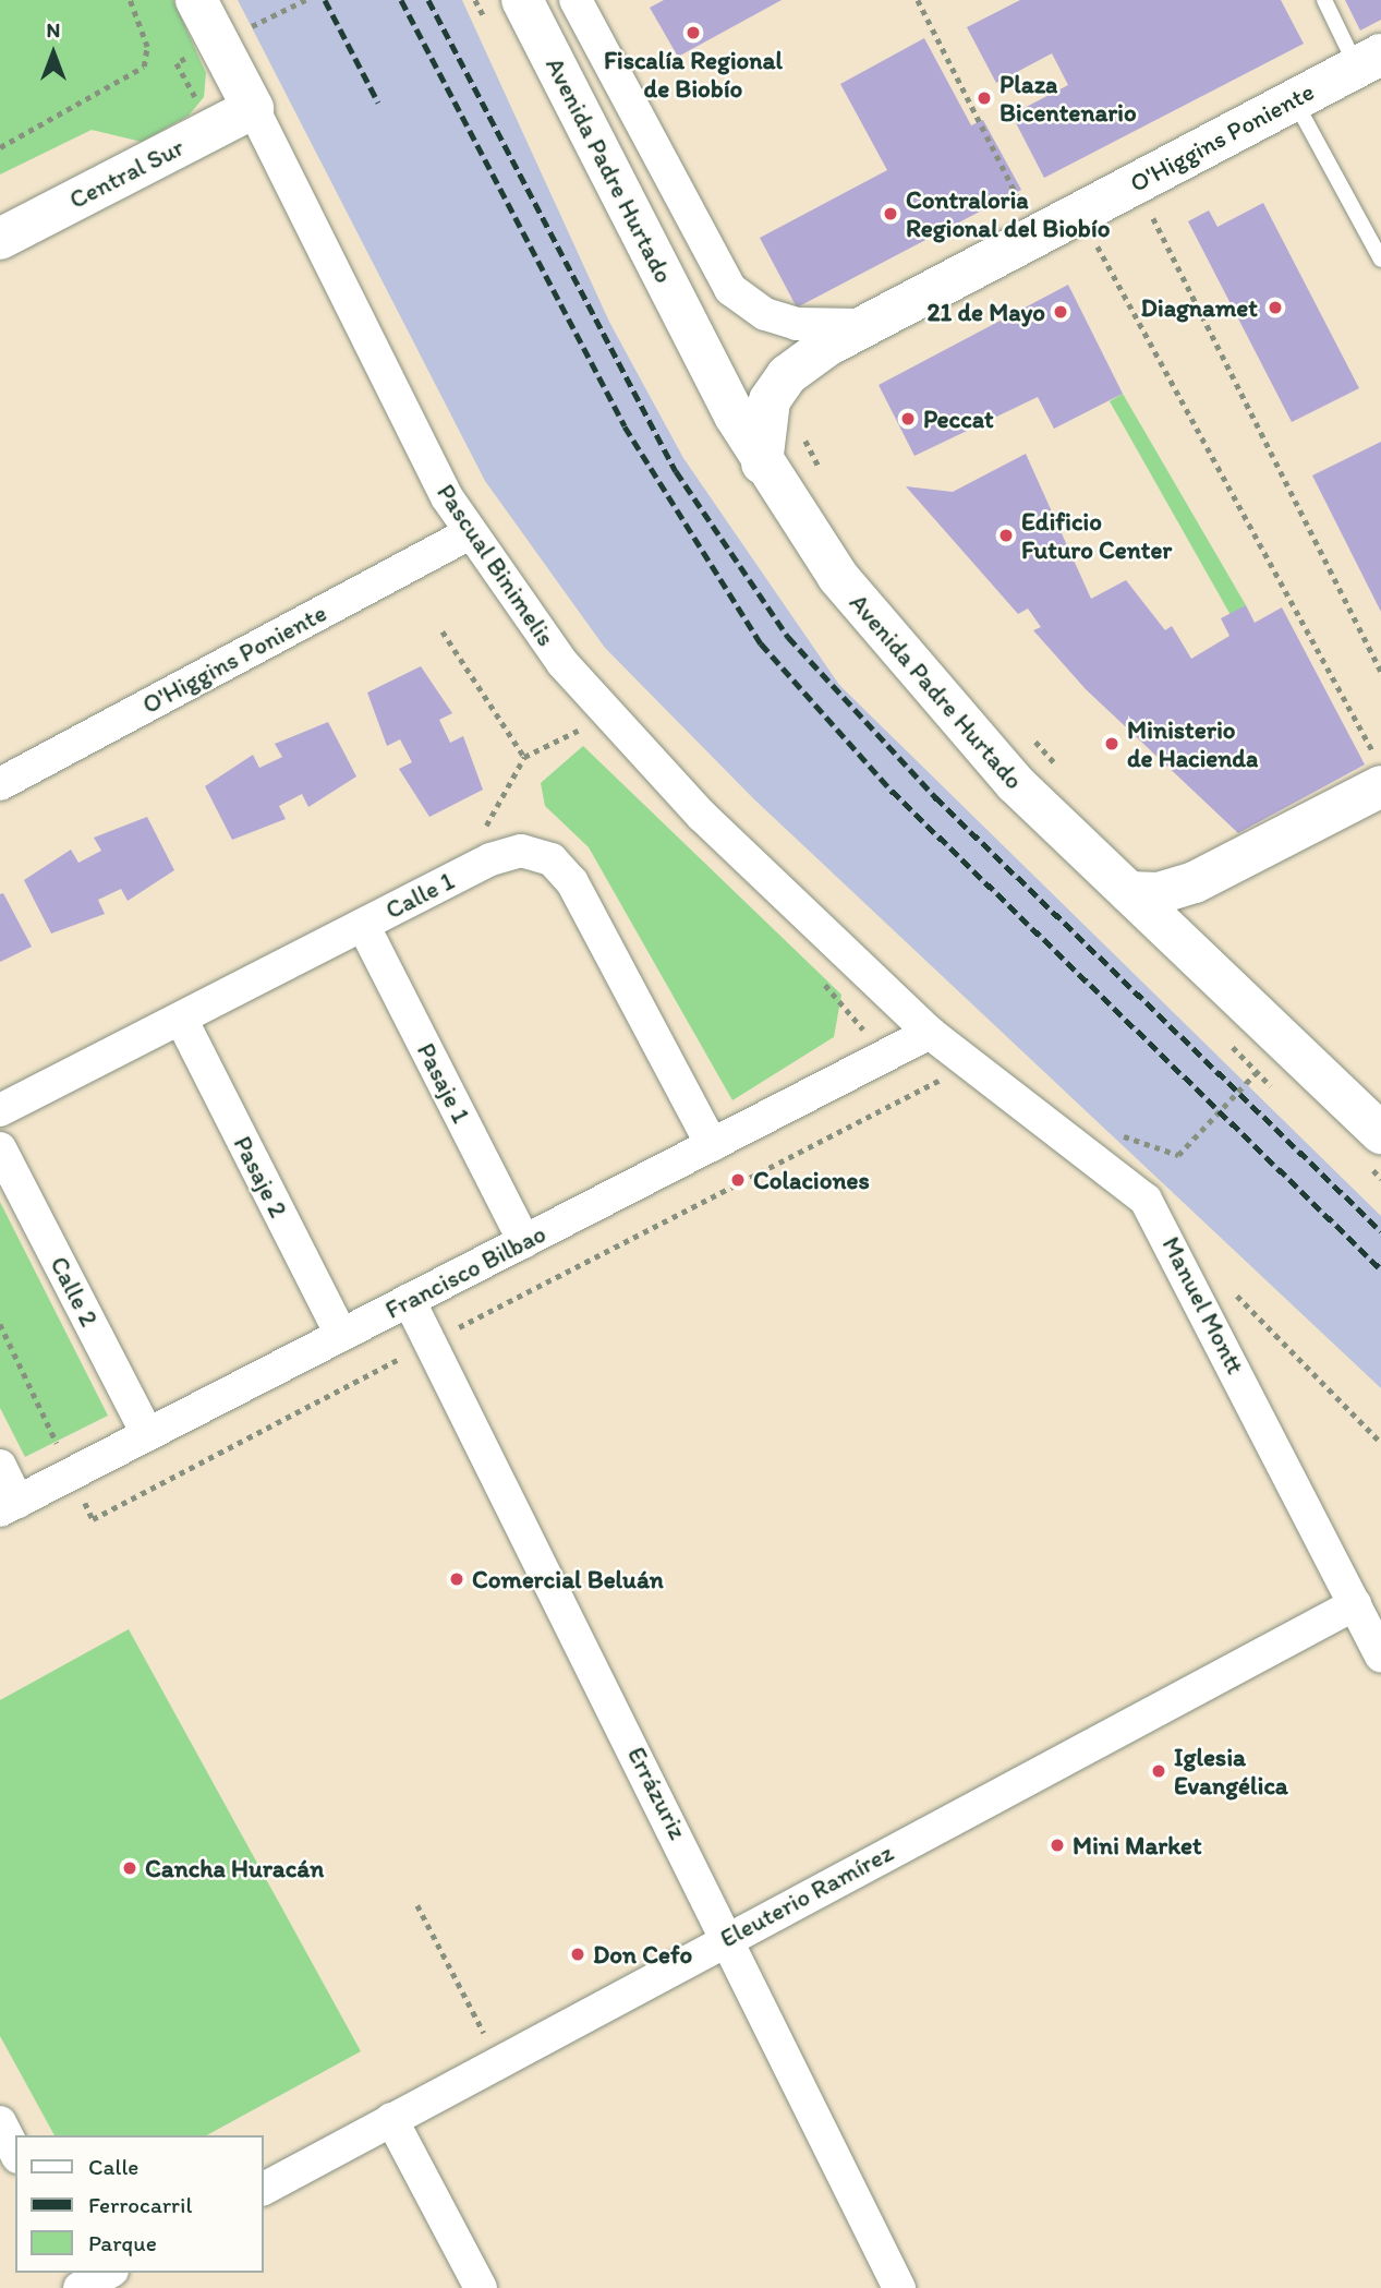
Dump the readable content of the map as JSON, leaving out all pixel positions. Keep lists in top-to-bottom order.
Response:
{
  "streets": {
    "main road": [
      "O'Higgins Poniente",
      "Avenida Padre Hurtado",
      "Central Sur",
      "Pascual Binimelis"
    ],
    "street": [
      "Calle 1",
      "Pasaje 1",
      "Pasaje 2",
      "Francisco Bilbao",
      "Calle 2",
      "Manuel Montt",
      "Errázuriz",
      "Eleuterio Ramírez"
    ]
  },
  "crossings": [
    ["O'Higgins Poniente", "Avenida Padre Hurtado"],
    ["O'Higgins Poniente", "Pascual Binimelis"],
    ["Central Sur", "Pascual Binimelis"],
    ["Pascual Binimelis", "Francisco Bilbao"],
    ["Pascual Binimelis", "Manuel Montt"],
    ["Calle 1", "Pasaje 1"],
    ["Calle 1", "Pasaje 2"],
    ["Calle 1", "Francisco Bilbao"],
    ["Pasaje 1", "Francisco Bilbao"],
    ["Pasaje 2", "Francisco Bilbao"],
    ["Francisco Bilbao", "Calle 2"],
    ["Francisco Bilbao", "Manuel Montt"],
    ["Francisco Bilbao", "Errázuriz"],
    ["Manuel Montt", "Eleuterio Ramírez"],
    ["Errázuriz", "Eleuterio Ramírez"]
  ],
  "places": [
    "Fiscalía Regional de Biobío",
    "Plaza Bicentenario",
    "Contraloria Regional del Biobío",
    "Diagnamet",
    "21 de Mayo",
    "Peccat",
    "Edificio Futuro Center",
    "Ministerio de Hacienda",
    "Colaciones",
    "Comercial Beluán",
    "Iglesia Evangélica",
    "Mini Market",
    "Cancha Huracán",
    "Don Cefo"
  ],
  "legend": ["Calle", "Ferrocarril", "Parque"],
  "north": "top"
}
